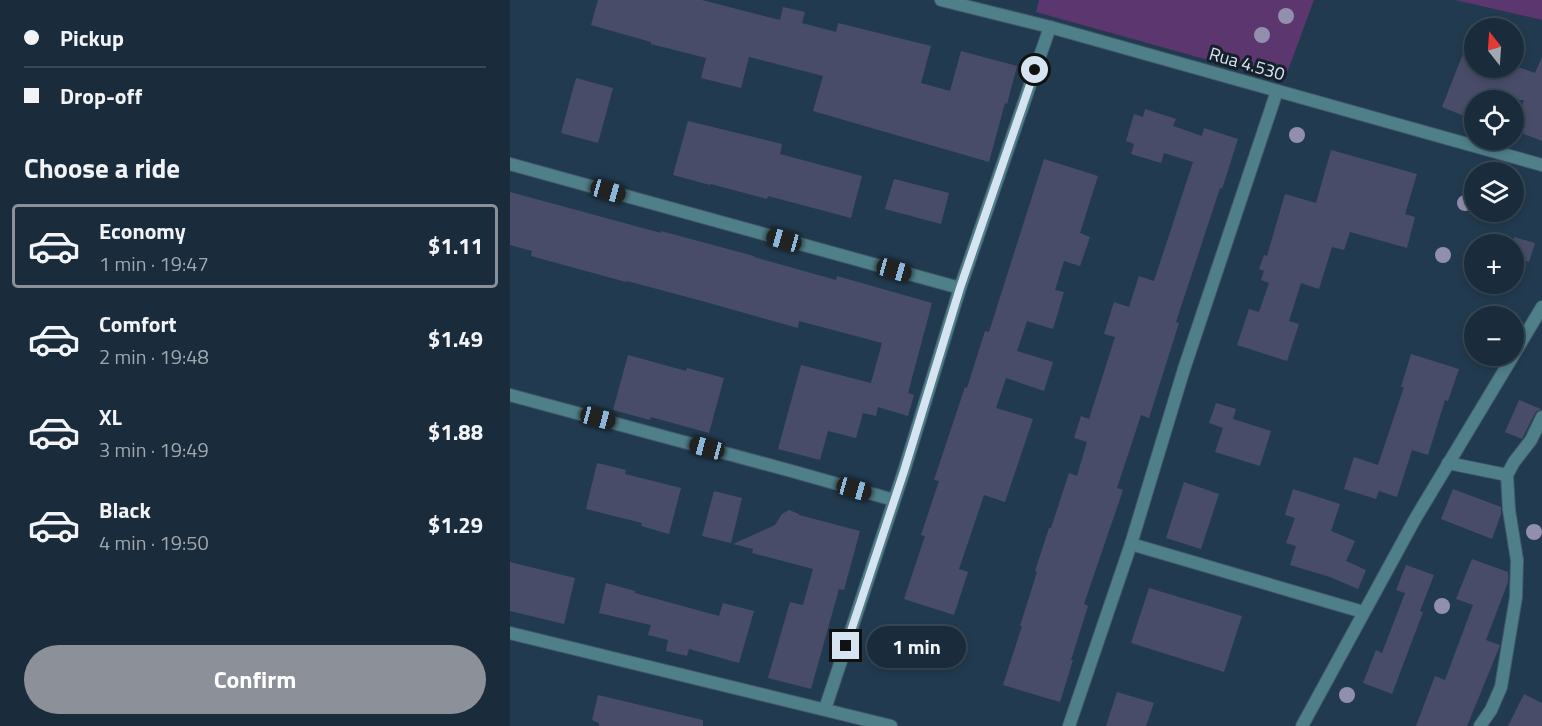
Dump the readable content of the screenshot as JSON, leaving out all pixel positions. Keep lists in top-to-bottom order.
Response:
{
  "streets": {
    "street": ["Rua 4.530"]
  },
  "north": "top",
  "page": {
    "banner": ["Pickup", "Drop-off"],
    "map_buttons": ["+", "−"],
    "heading": "Choose a ride",
    "list": [
      {
        "name": "Economy",
        "note": "1 min · 19:47",
        "value": "$1.11"
      },
      {
        "name": "Comfort",
        "note": "2 min · 19:48",
        "value": "$1.49"
      },
      {
        "name": "XL",
        "note": "3 min · 19:49",
        "value": "$1.88"
      },
      {
        "name": "Black",
        "note": "4 min · 19:50",
        "value": "$1.29"
      }
    ],
    "bubble": "1 min",
    "buttons": "Confirm"
  }
}
